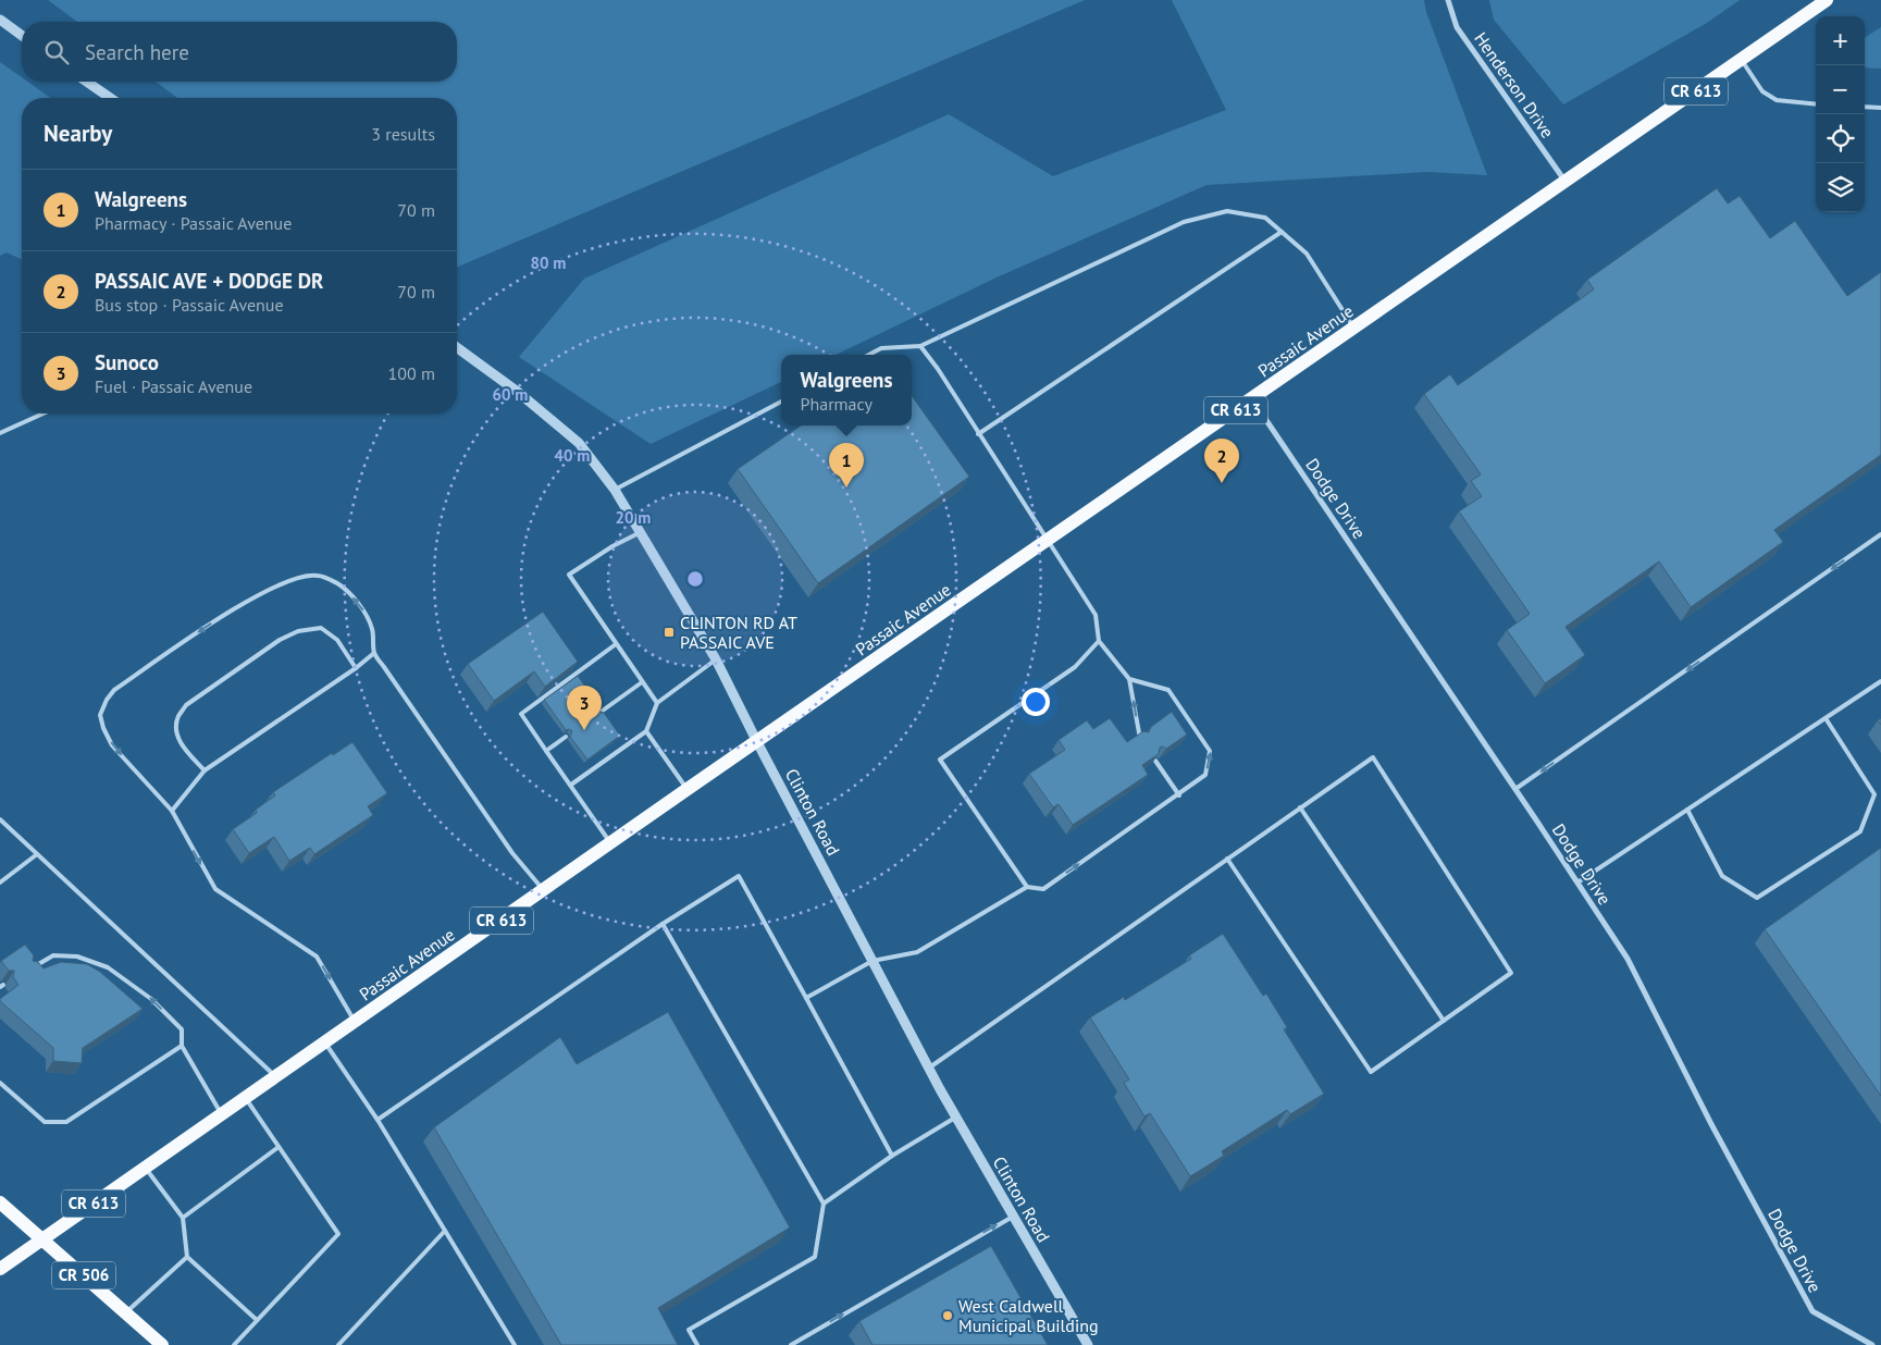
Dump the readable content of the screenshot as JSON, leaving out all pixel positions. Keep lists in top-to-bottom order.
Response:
{
  "streets": {
    "main road": ["CR 613", "Passaic Avenue", "CR 506"],
    "street": ["Henderson Drive", "Dodge Drive", "Clinton Road"]
  },
  "crossings": [
    ["Henderson Drive", "Passaic Avenue"],
    ["Passaic Avenue", "Dodge Drive"],
    ["Passaic Avenue", "Clinton Road"],
    ["Passaic Avenue", "CR 506"]
  ],
  "places": {
    "transit": ["CLINTON RD AT PASSAIC AVE"],
    "other": ["West Caldwell Municipal Building"]
  },
  "page": {
    "map_buttons": ["+", "−"],
    "search": "Search here",
    "heading": ["Nearby", "3 results"],
    "list": [
      {
        "mark": "1",
        "name": "Walgreens",
        "note": "Pharmacy · Passaic Avenue",
        "value": "70 m"
      },
      {
        "mark": "2",
        "name": "PASSAIC AVE + DODGE DR",
        "note": "Bus stop · Passaic Avenue",
        "value": "70 m"
      },
      {
        "mark": "3",
        "name": "Sunoco",
        "note": "Fuel · Passaic Avenue",
        "value": "100 m"
      }
    ],
    "popup": ["Walgreens", "Pharmacy"],
    "pins": ["2", "1", "3"]
  },
  "rings": [
    "80 m",
    "60 m",
    "40 m",
    "20 m"
  ]
}
